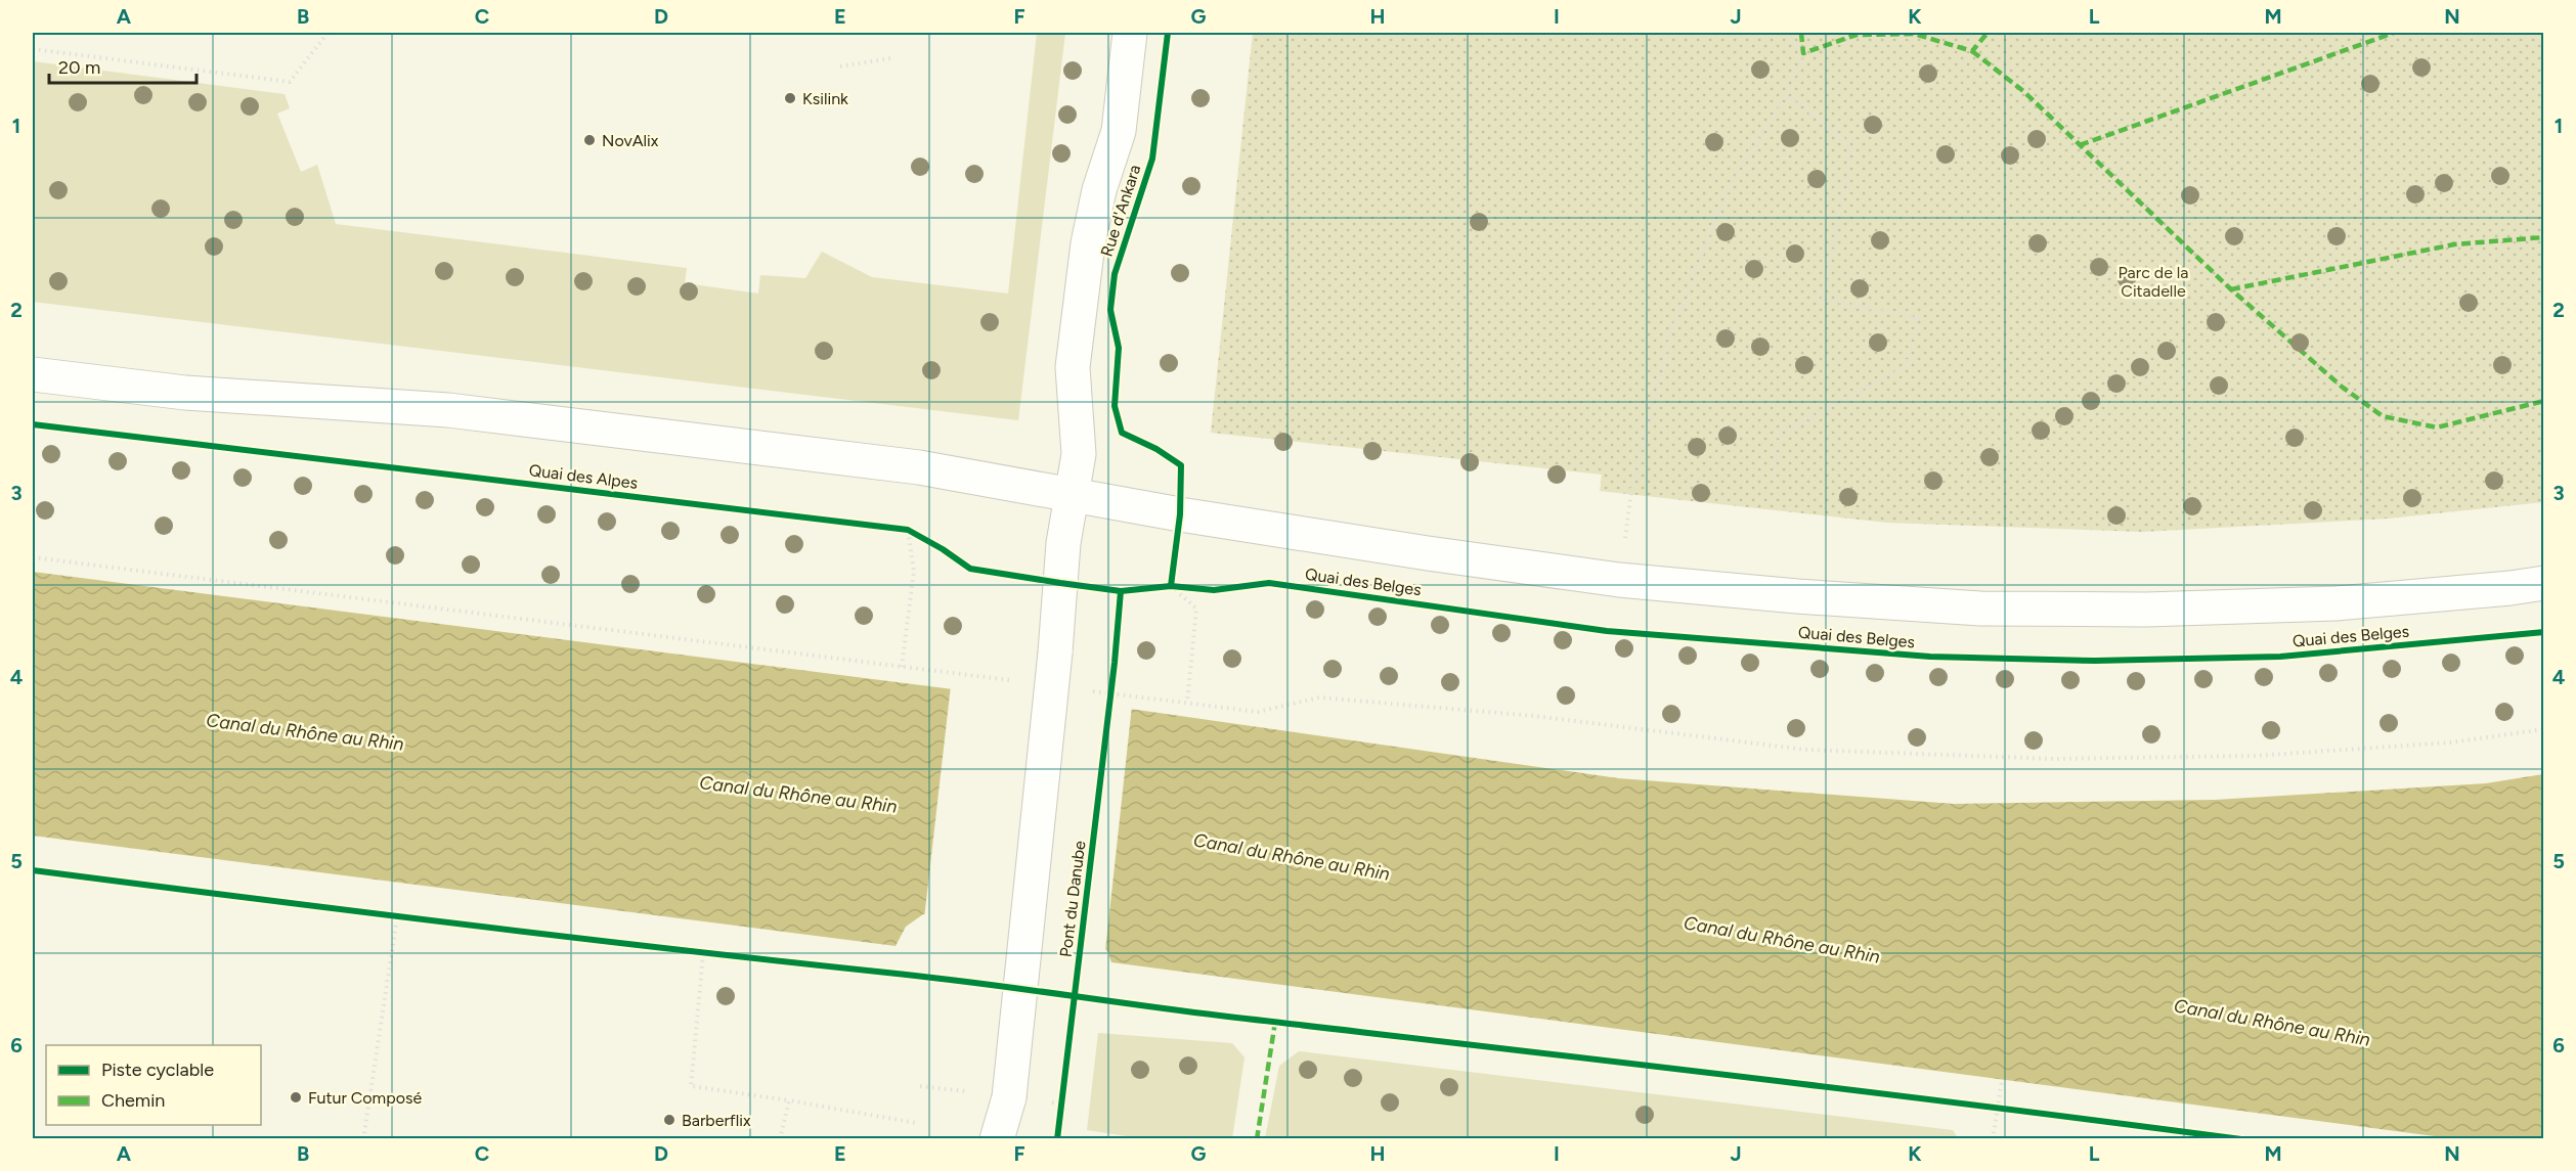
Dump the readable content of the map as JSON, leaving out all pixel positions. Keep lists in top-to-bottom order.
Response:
{
  "streets": {
    "main road": ["Rue d'Ankara", "Quai des Belges"],
    "cycle path": ["Quai des Alpes", "Pont du Danube"]
  },
  "crossings": [
    ["Rue d'Ankara", "Quai des Belges"]
  ],
  "water": ["Canal du Rhône au Rhin"],
  "parks": ["Parc de la Citadelle"],
  "places": [
    "Ksilink",
    "NovAlix",
    "Futur Composé",
    "Barberflix"
  ],
  "legend": ["Piste cyclable", "Chemin"],
  "scale_bar": "20 m",
  "grid": {
    "columns": [
      "A",
      "B",
      "C",
      "D",
      "E",
      "F",
      "G",
      "H",
      "I",
      "J",
      "K",
      "L",
      "M",
      "N"
    ],
    "rows": [
      "1",
      "2",
      "3",
      "4",
      "5",
      "6"
    ]
  }
}
